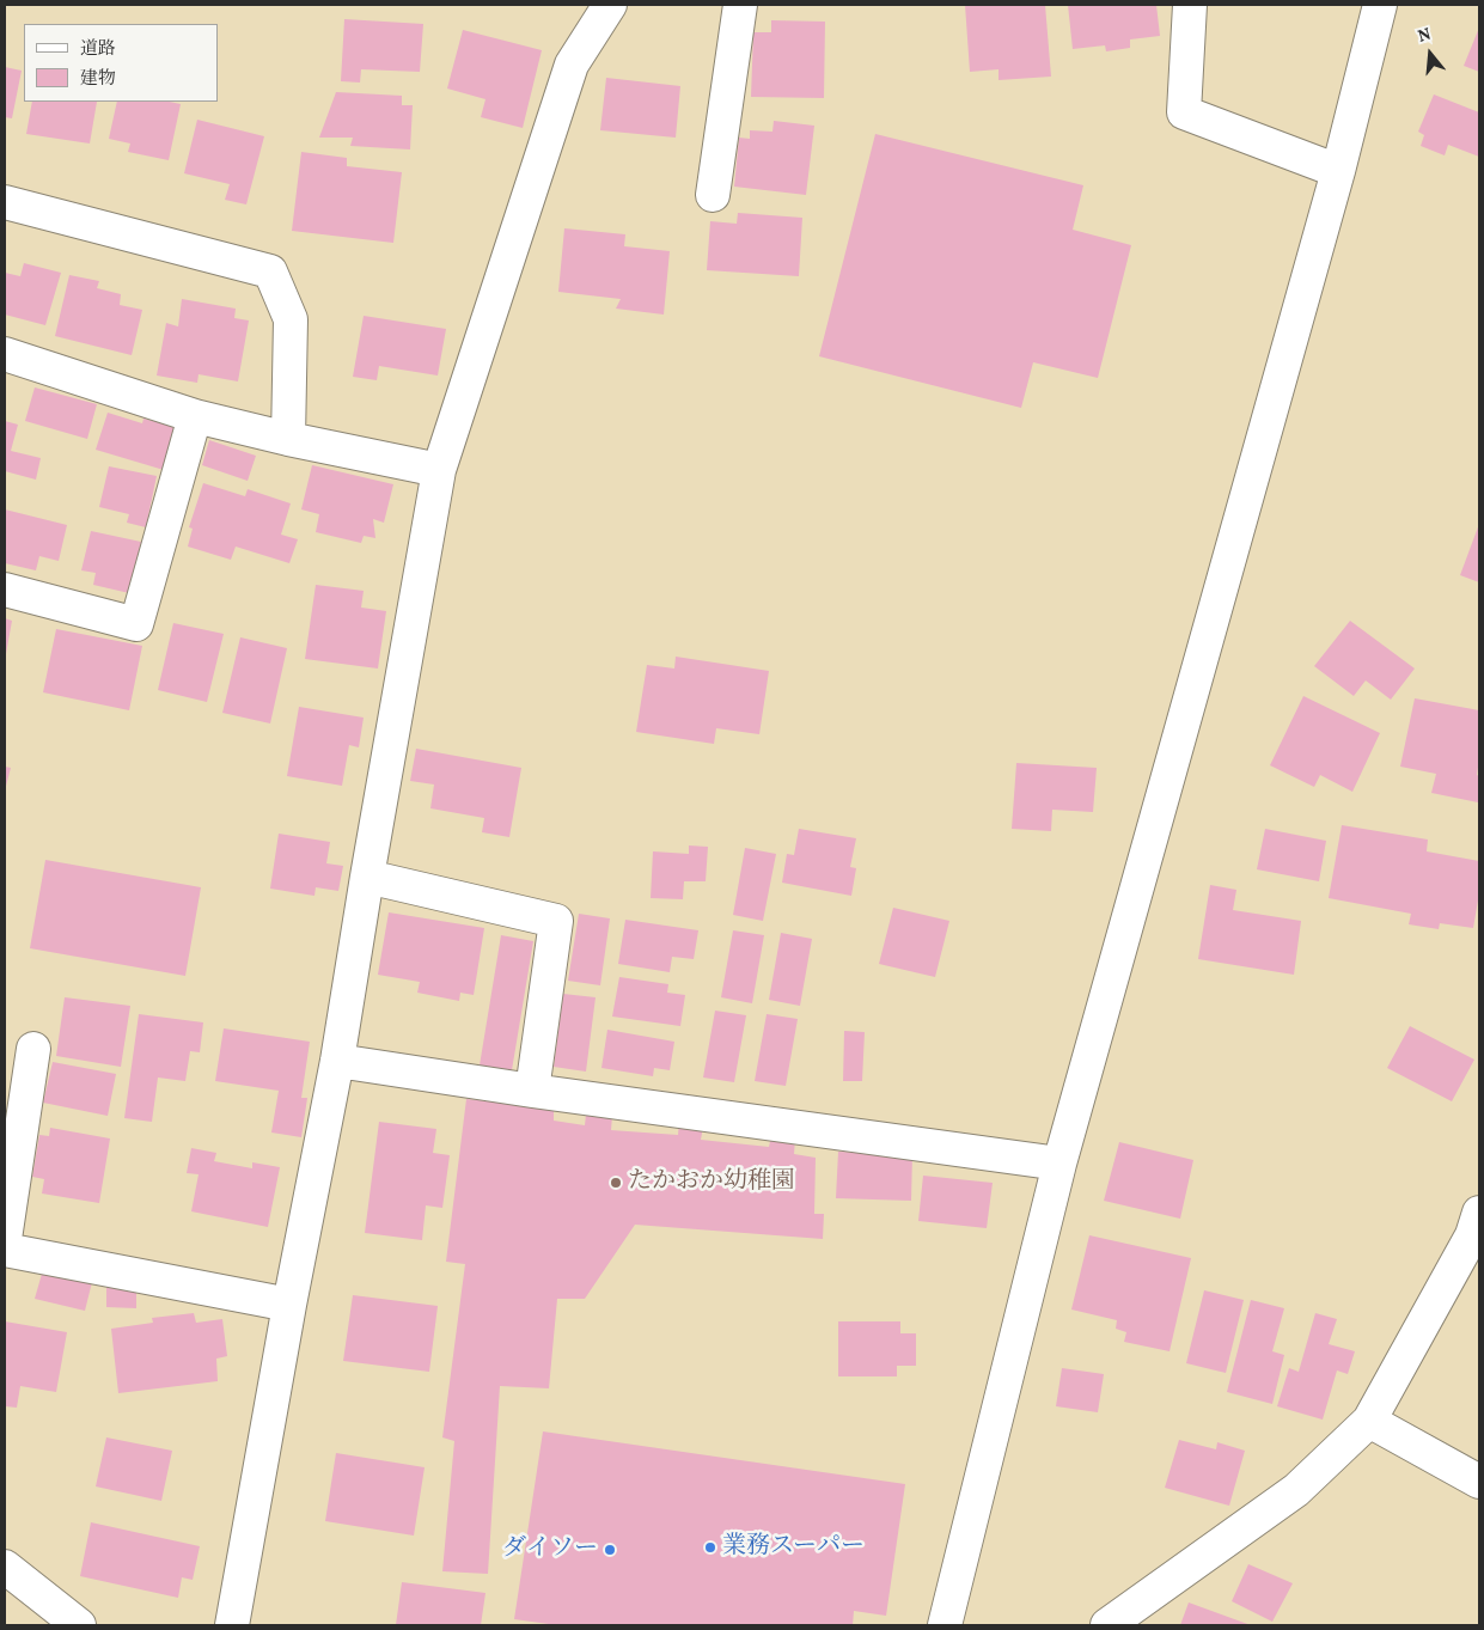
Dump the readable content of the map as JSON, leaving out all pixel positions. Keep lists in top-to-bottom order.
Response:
{
  "places": ["たかおか幼稚園", "業務スーパー", "ダイソー"],
  "legend": ["道路", "建物"],
  "north": "top"
}
